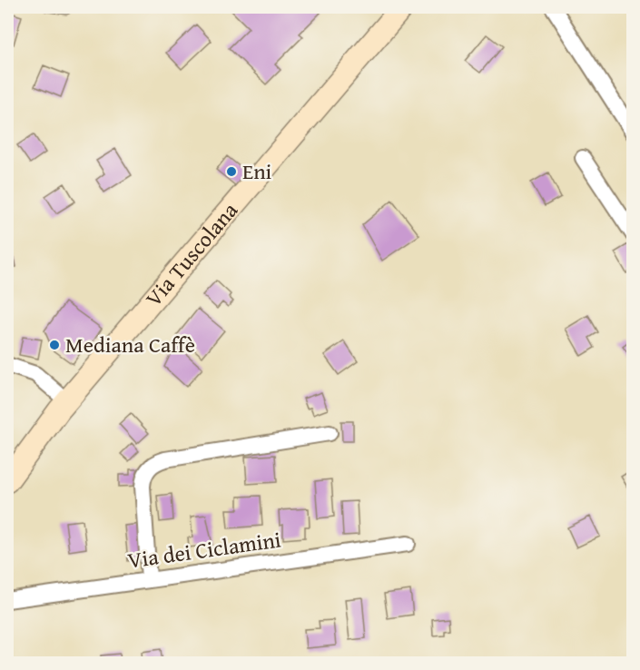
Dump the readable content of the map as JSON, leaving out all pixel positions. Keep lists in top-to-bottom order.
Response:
{
  "streets": {
    "main road": ["Via Tuscolana"],
    "street": ["Via dei Ciclamini"]
  },
  "places": ["Eni", "Mediana Caffè"]
}
